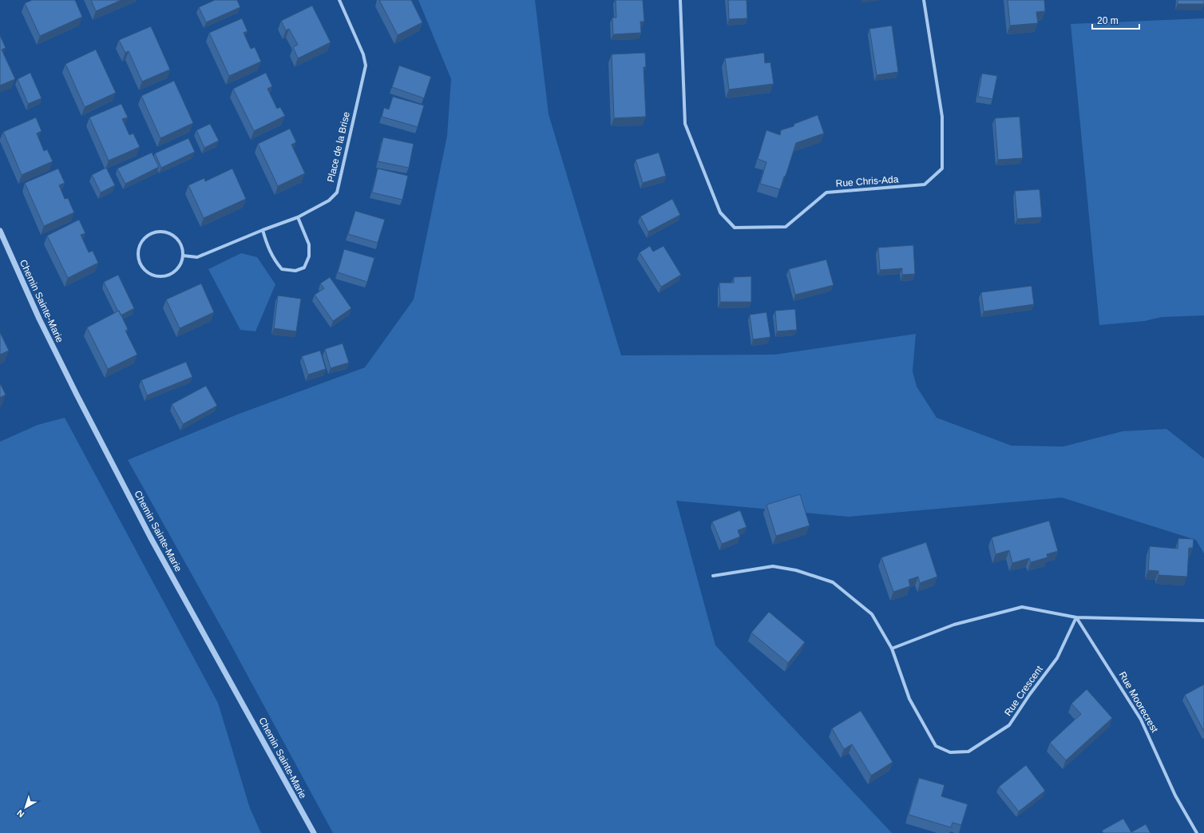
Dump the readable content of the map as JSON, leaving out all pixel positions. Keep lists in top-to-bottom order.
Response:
{
  "streets": {
    "street": [
      "Place de la Brise",
      "Rue Chris-Ada",
      "Chemin Sainte-Marie",
      "Rue Crescent",
      "Rue Moorecrest"
    ]
  },
  "crossings": [
    ["Rue Crescent", "Rue Moorecrest"]
  ],
  "scale_bar": "20 m",
  "north": "bottom left"
}
